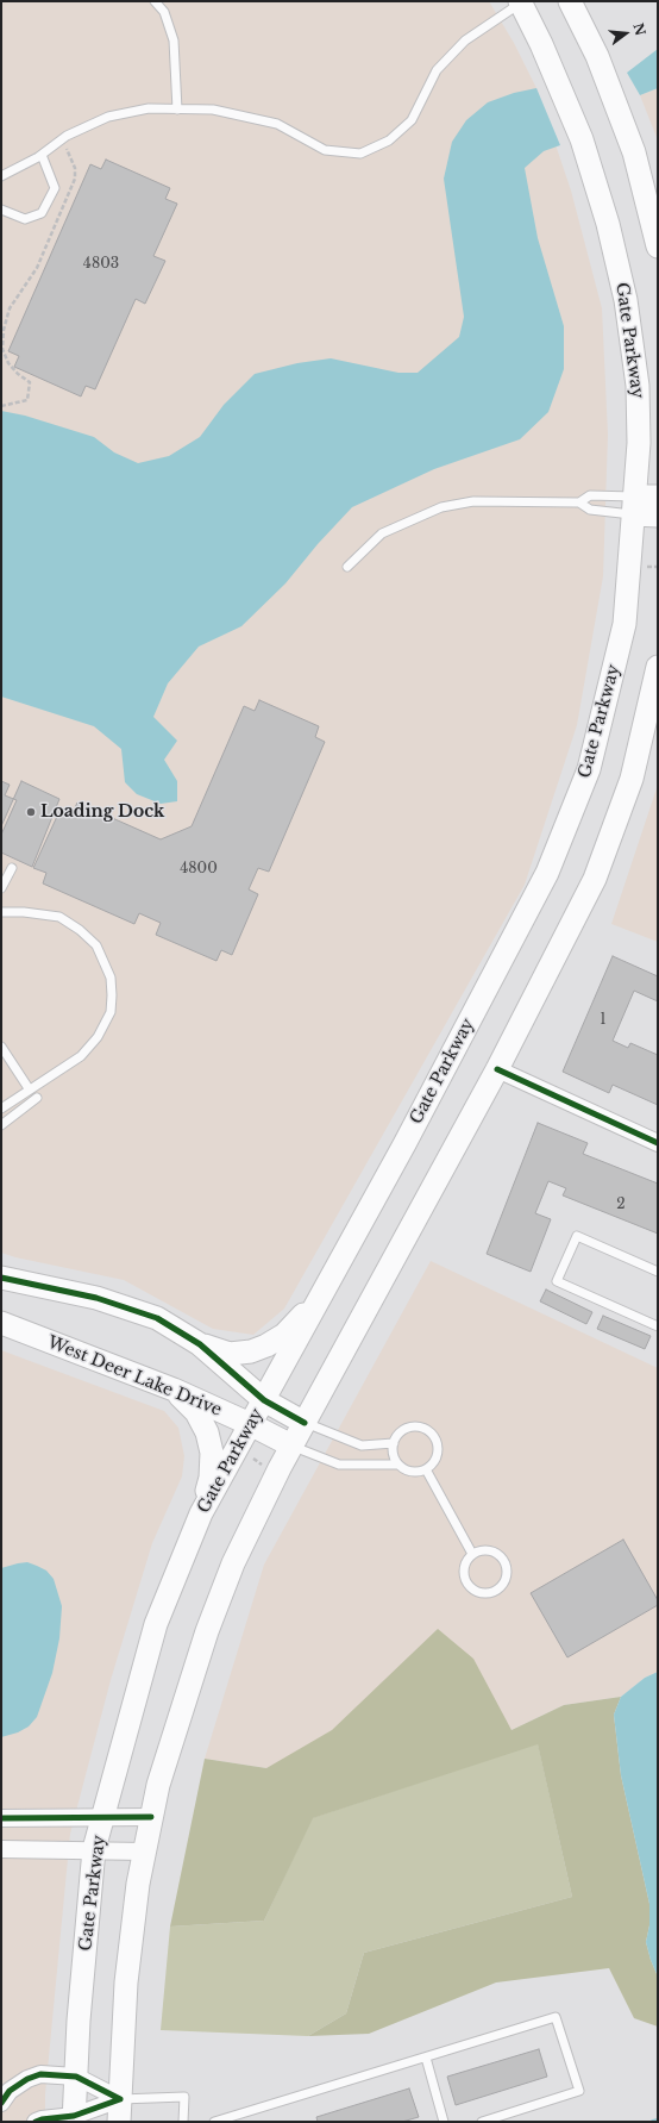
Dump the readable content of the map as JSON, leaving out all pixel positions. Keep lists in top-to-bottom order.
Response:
{
  "streets": {
    "main road": ["Gate Parkway", "West Deer Lake Drive"]
  },
  "crossings": [
    ["Gate Parkway", "West Deer Lake Drive"]
  ],
  "places": ["Loading Dock"],
  "house_numbers": [
    "4803",
    "4800",
    "1",
    "2"
  ],
  "north": "right"
}
